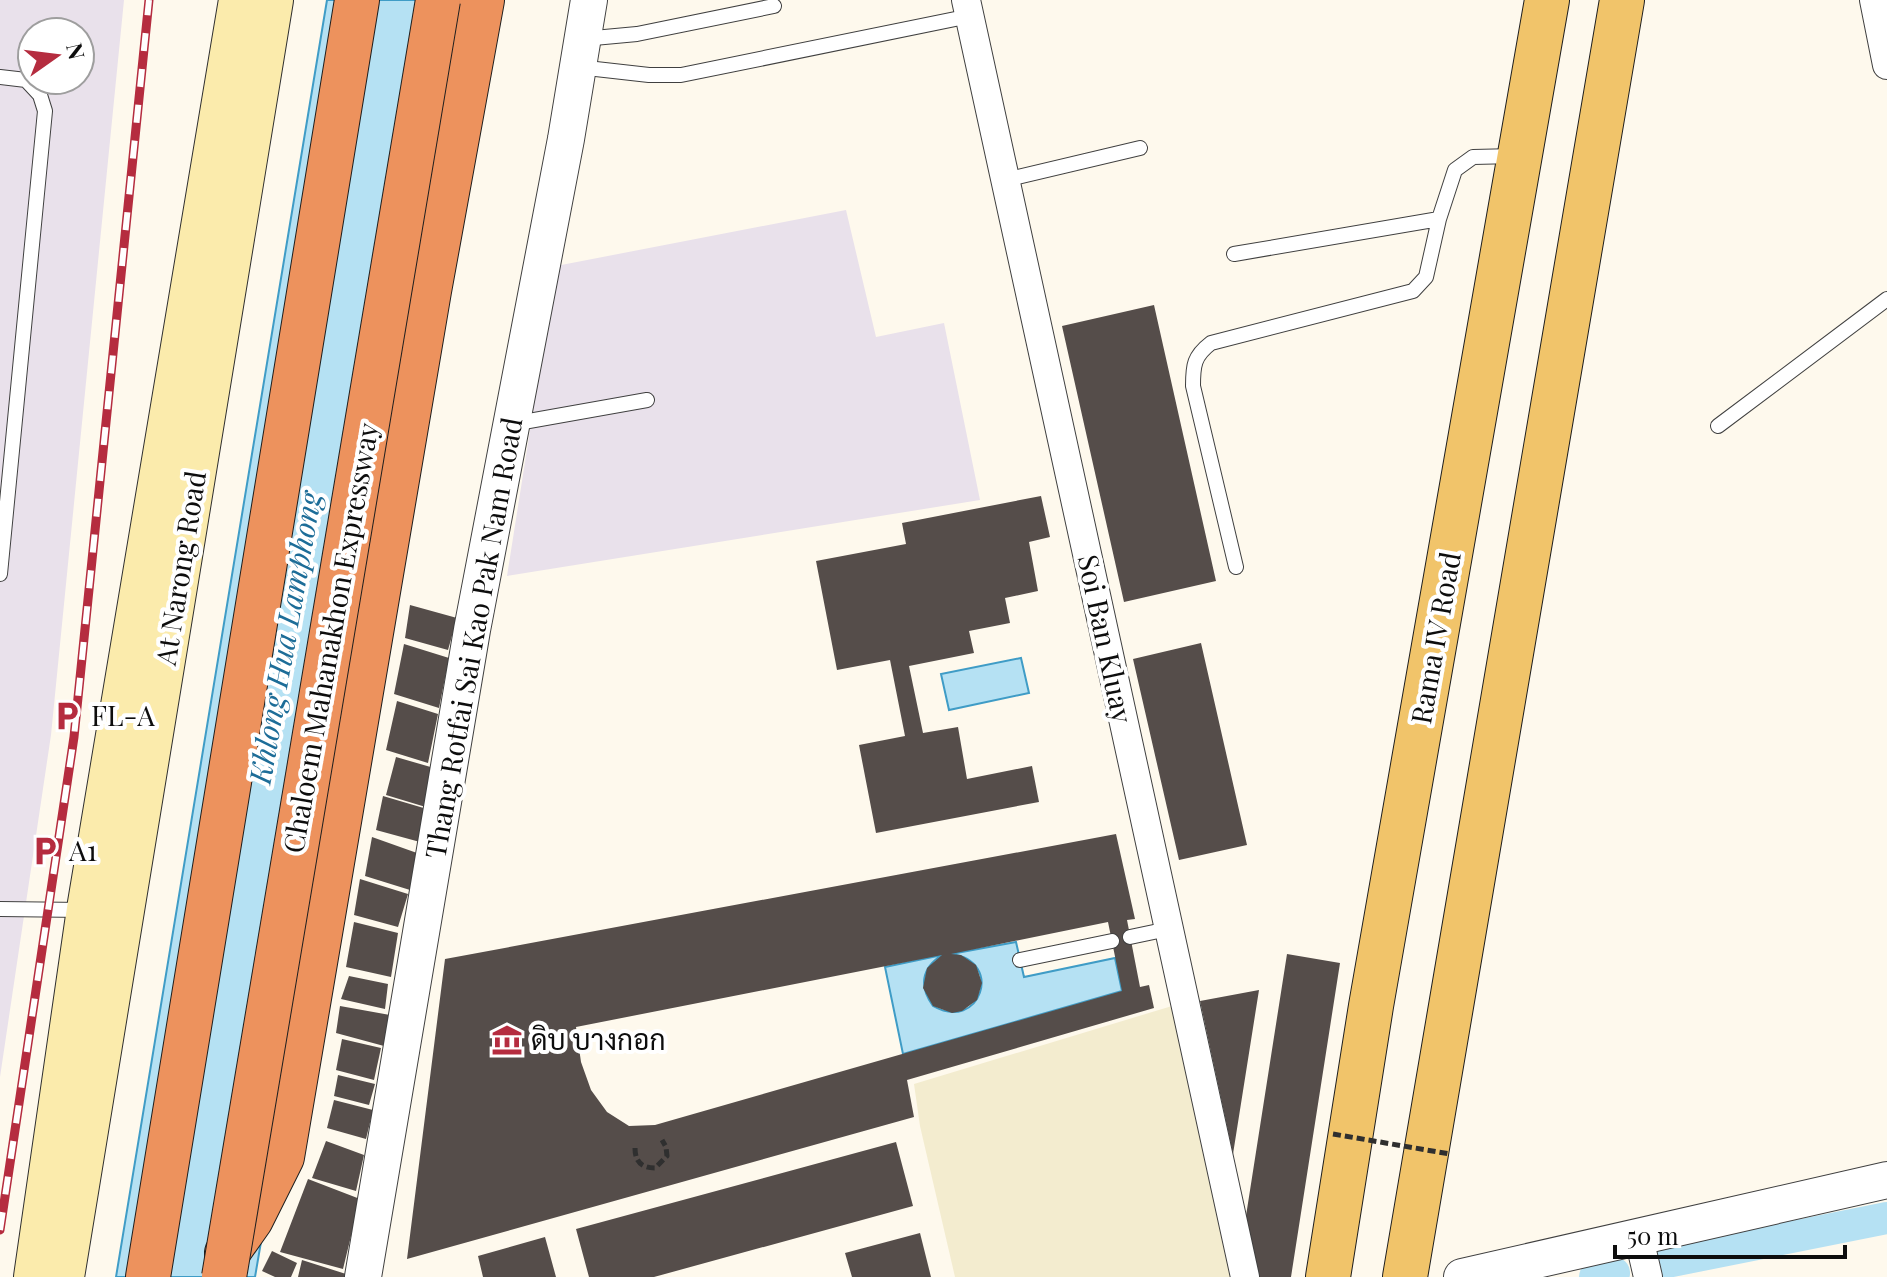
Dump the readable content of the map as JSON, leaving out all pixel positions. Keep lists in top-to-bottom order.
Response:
{
  "streets": {
    "highway": ["Chaloem Mahanakhon Expressway"],
    "main road": ["At Narong Road", "Rama IV Road"],
    "street": ["Thang Rotfai Sai Kao Pak Nam Road", "Soi Ban Kluay"]
  },
  "water": ["Khlong Hua Lamphong"],
  "places": {
    "parking": ["FL-A", "A1"],
    "museum": ["ดิบ บางกอก"]
  },
  "scale_bar": "50 m",
  "north": "right"
}
